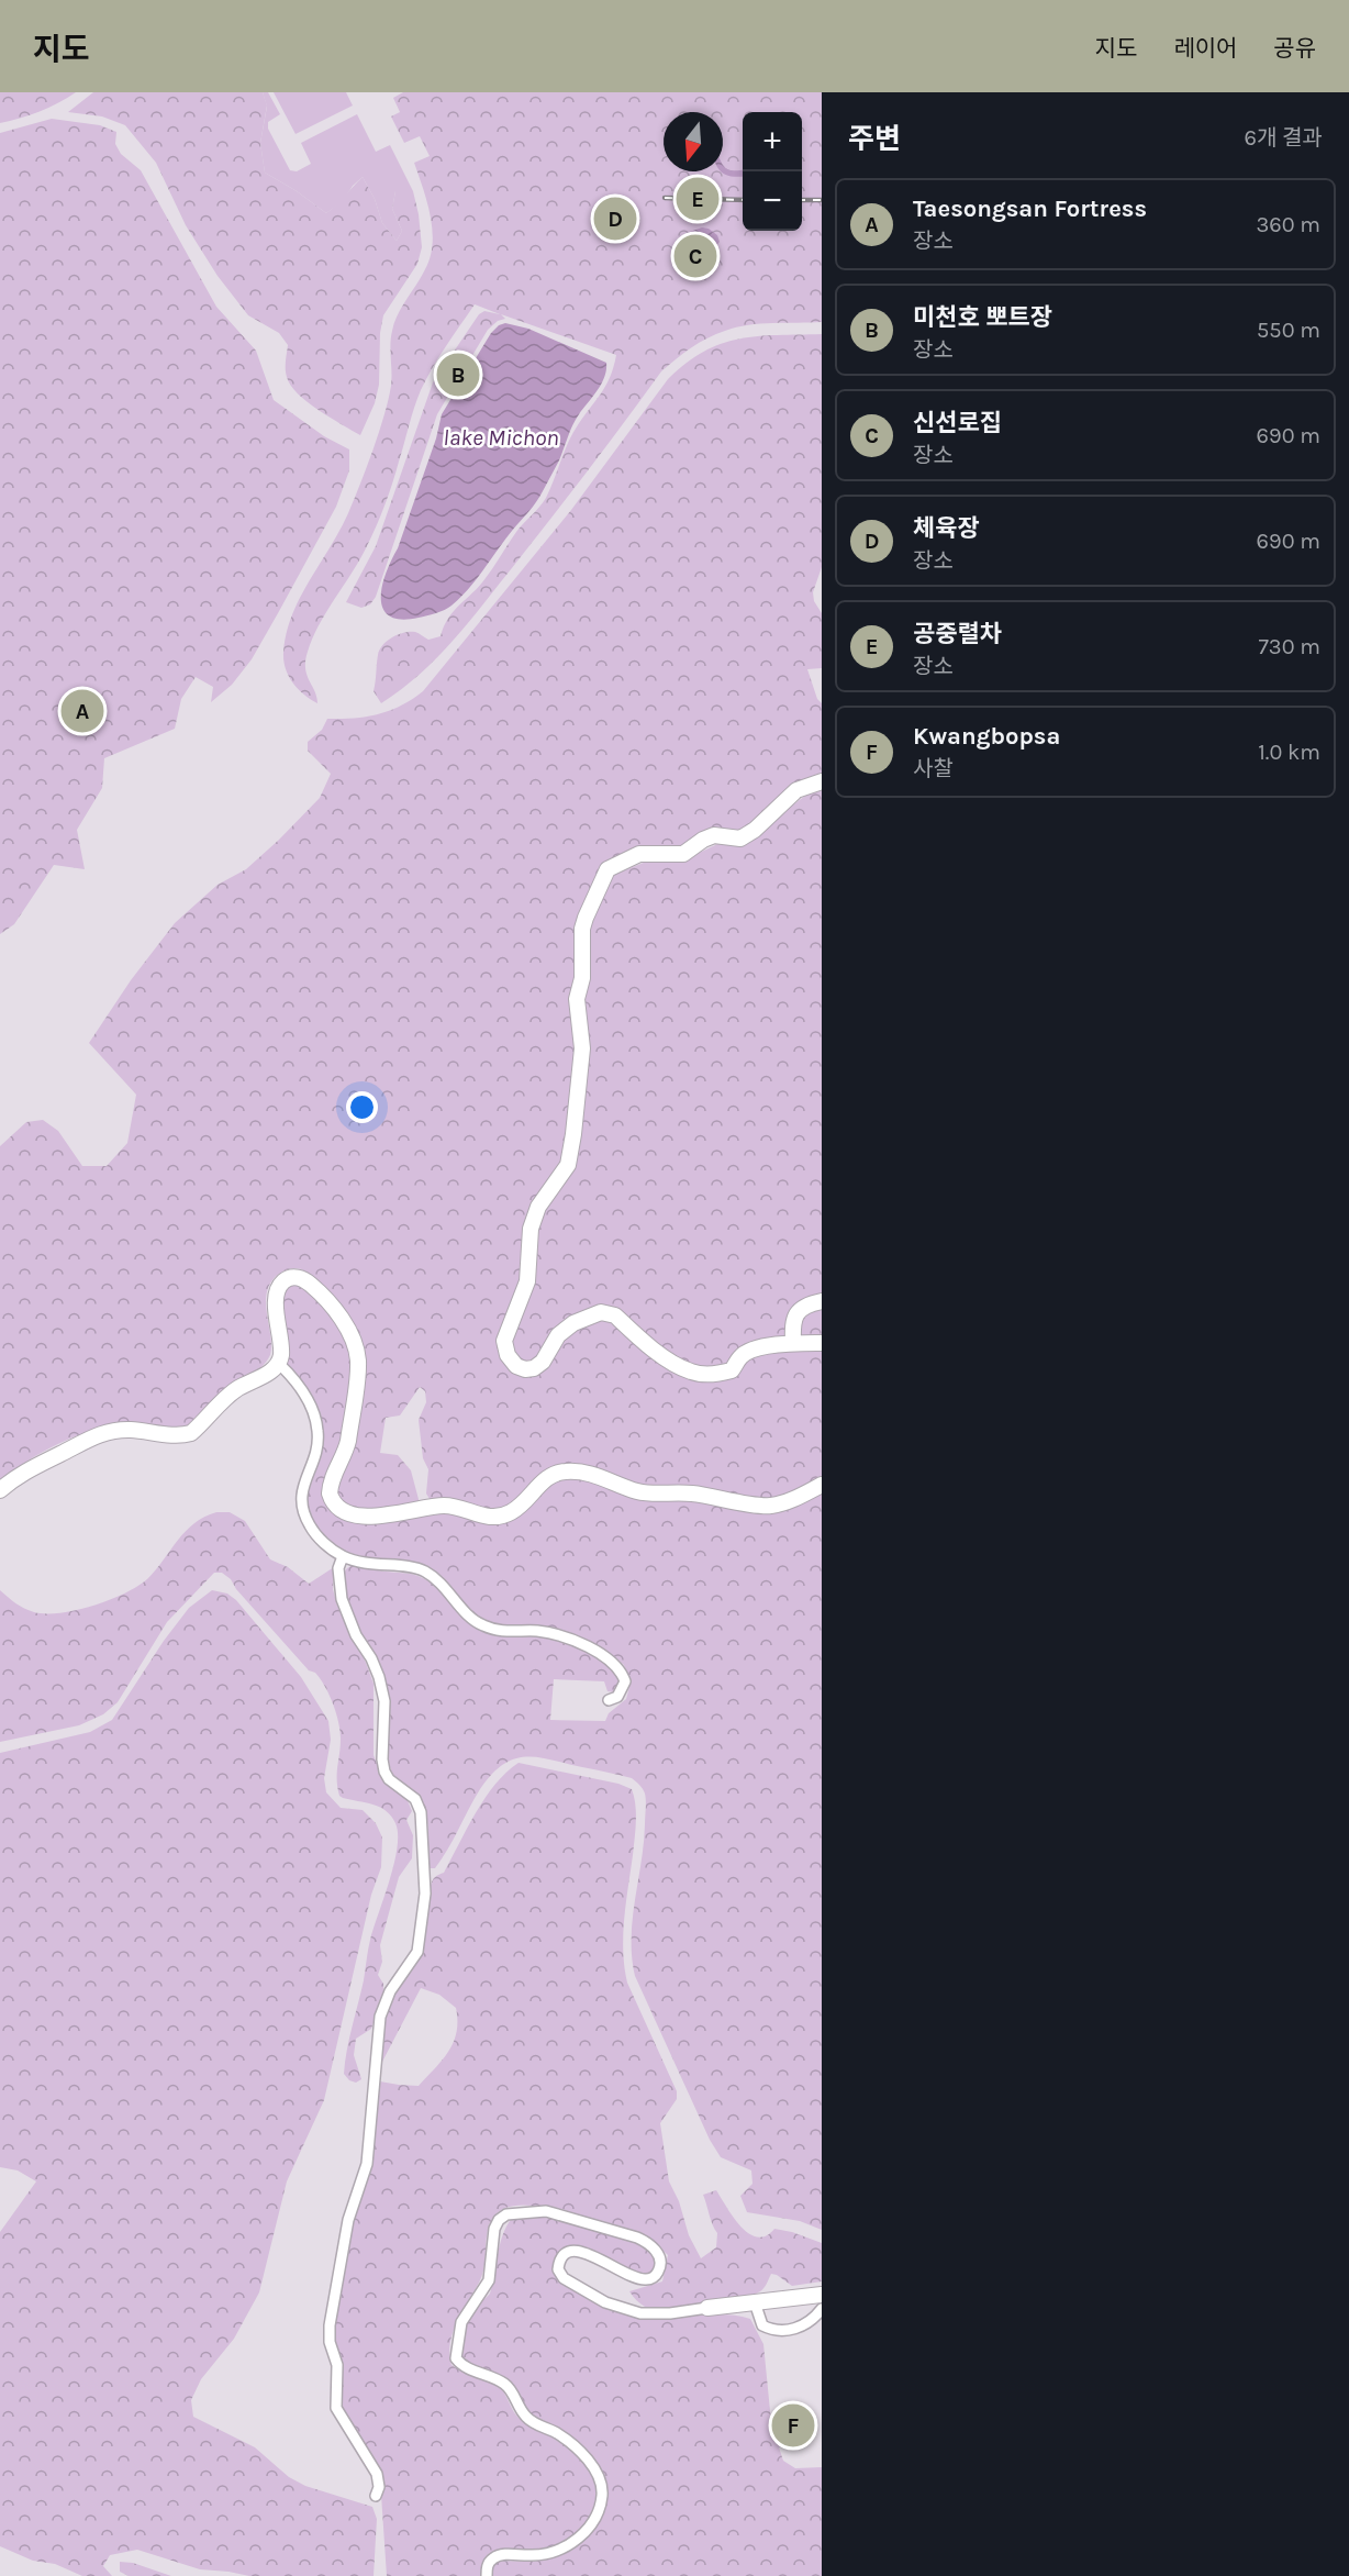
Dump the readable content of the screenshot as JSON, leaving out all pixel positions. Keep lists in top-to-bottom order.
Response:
{
  "water": ["lake Michon"],
  "north": "bottom",
  "page": {
    "header": "지도",
    "nav": ["지도", "레이어", "공유"],
    "heading": ["주변", "6개 결과"],
    "map_buttons": ["+", "−"],
    "pins": [
      "E",
      "D",
      "C",
      "B",
      "A",
      "F"
    ],
    "list": [
      {
        "mark": "A",
        "name": "Taesongsan Fortress",
        "note": "장소",
        "value": "360 m"
      },
      {
        "mark": "B",
        "name": "미천호 뽀트장",
        "note": "장소",
        "value": "550 m"
      },
      {
        "mark": "C",
        "name": "신선로집",
        "note": "장소",
        "value": "690 m"
      },
      {
        "mark": "D",
        "name": "체육장",
        "note": "장소",
        "value": "690 m"
      },
      {
        "mark": "E",
        "name": "공중렬차",
        "note": "장소",
        "value": "730 m"
      },
      {
        "mark": "F",
        "name": "Kwangbopsa",
        "note": "사찰",
        "value": "1.0 km"
      }
    ]
  }
}
